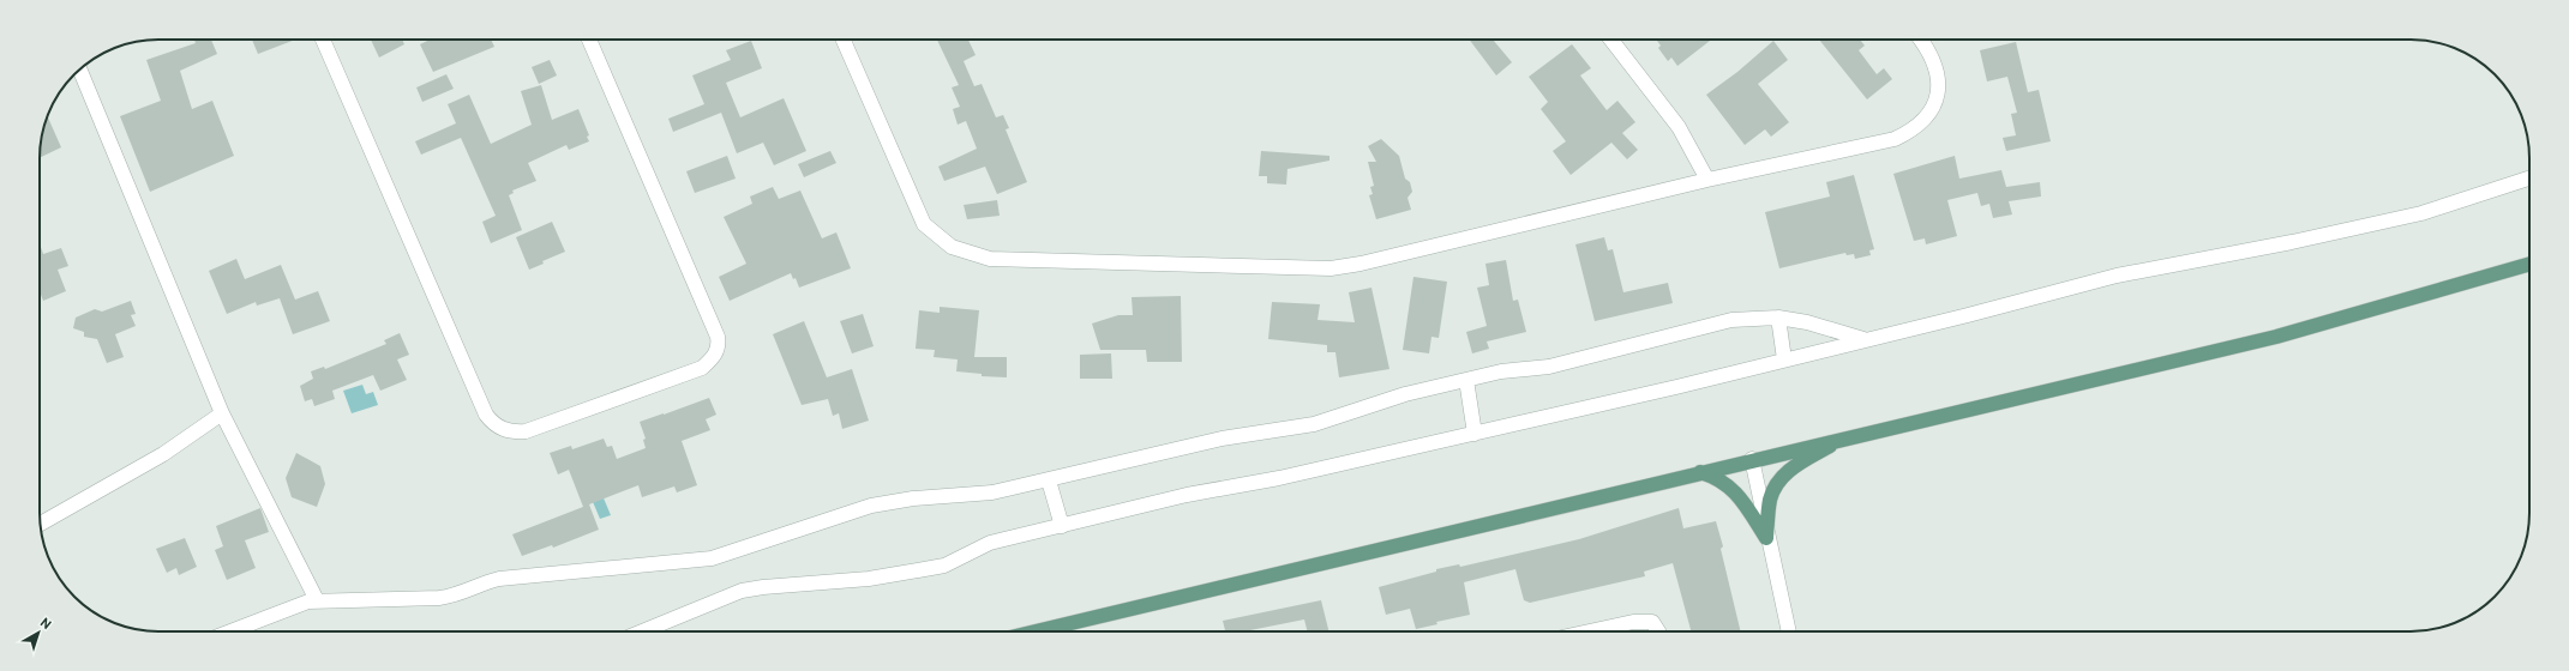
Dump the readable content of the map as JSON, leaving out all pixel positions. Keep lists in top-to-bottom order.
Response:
{
  "north": "top right"
}
